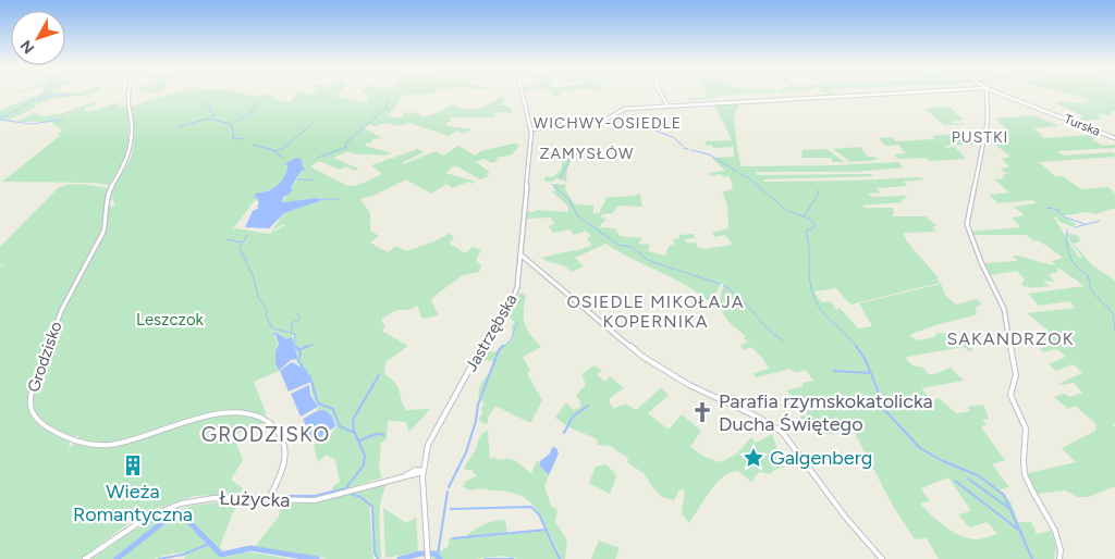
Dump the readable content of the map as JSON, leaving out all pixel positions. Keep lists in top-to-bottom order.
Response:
{
  "streets": {
    "street": [
      "Turska",
      "Jastrzębska",
      "Grodzisko",
      "Łużycka"
    ]
  },
  "crossings": [
    ["Grodzisko", "Łużycka"]
  ],
  "districts": [
    "WICHWY-OSIEDLE",
    "PUSTKI",
    "ZAMYSŁÓW",
    "OSIEDLE MIKOŁAJA KOPERNIKA",
    "SAKANDRZOK",
    "GRODZISKO"
  ],
  "parks": ["Leszczok"],
  "places": {
    "church": ["Parafia rzymskokatolicka Ducha Świętego"],
    "place": ["Galgenberg"],
    "building": ["Wieża Romantyczna"]
  },
  "north": "bottom left"
}
